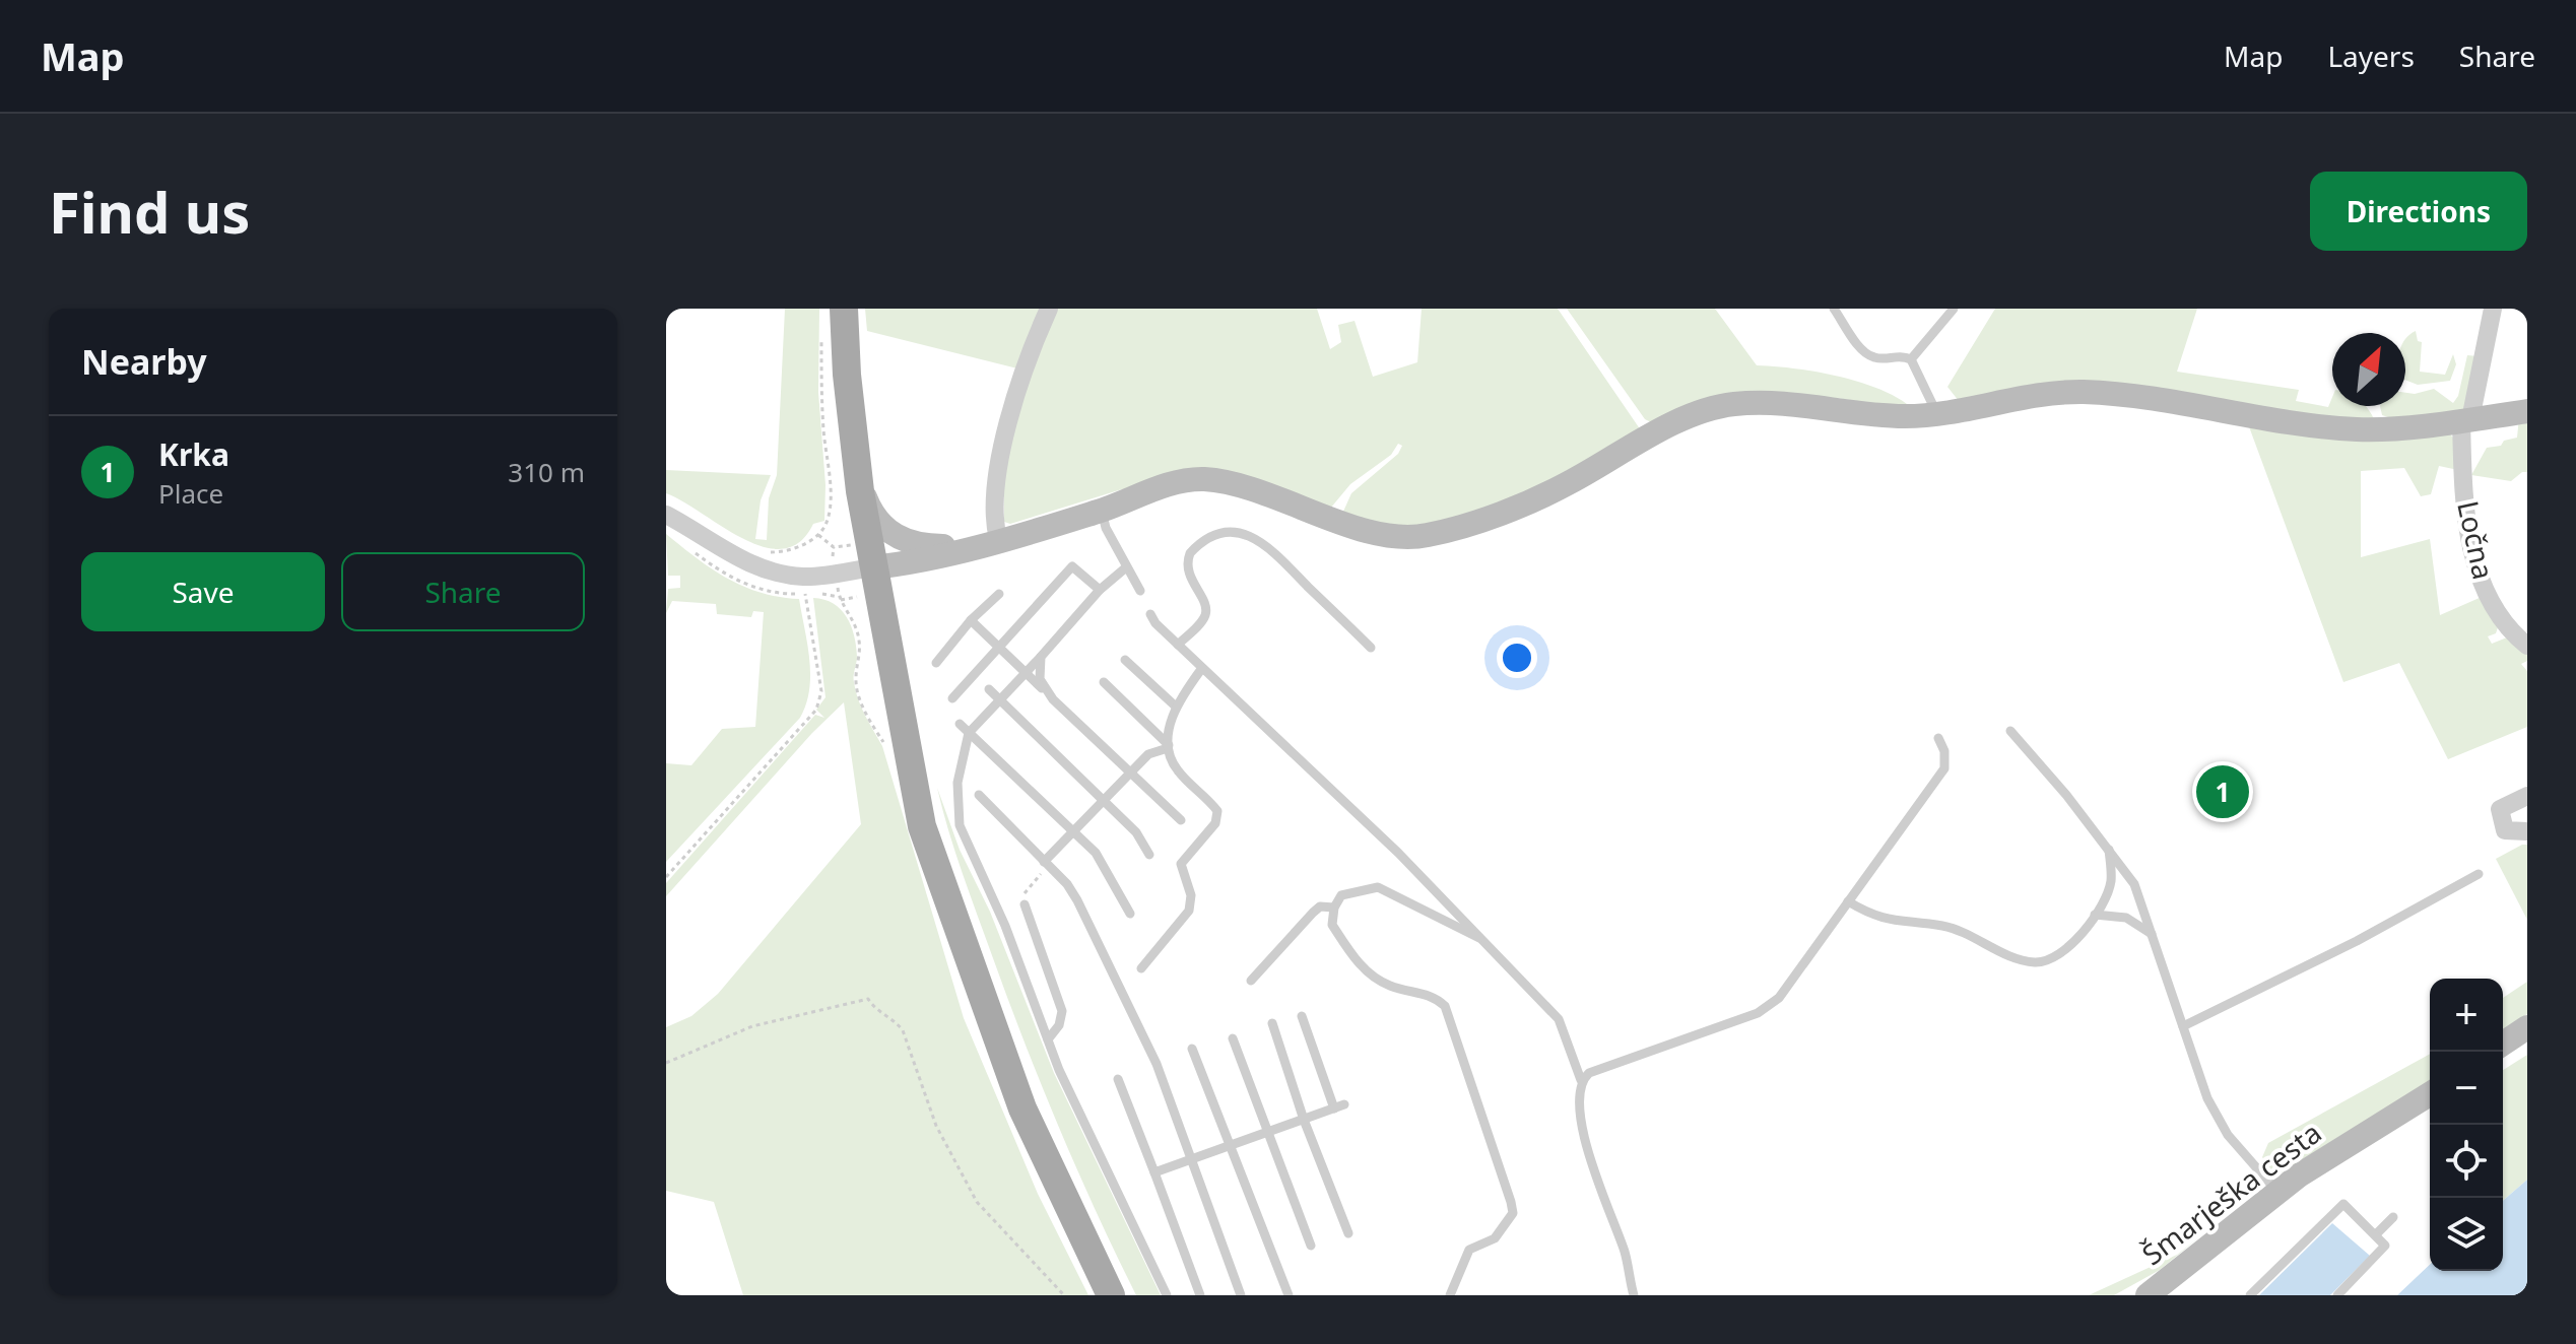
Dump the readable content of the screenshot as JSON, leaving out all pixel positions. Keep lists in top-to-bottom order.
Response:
{
  "streets": {
    "street": ["Ločna", "Šmarješka cesta"]
  },
  "north": "top right",
  "page": {
    "header": "Map",
    "nav": ["Map", "Layers", "Share"],
    "buttons": [
      "Directions",
      ["Save", "Share"]
    ],
    "title": "Find us",
    "heading": "Nearby",
    "list": [
      {
        "mark": "1",
        "name": "Krka",
        "note": "Place",
        "value": "310 m"
      }
    ],
    "pins": "1",
    "map_buttons": ["+", "−"]
  }
}
